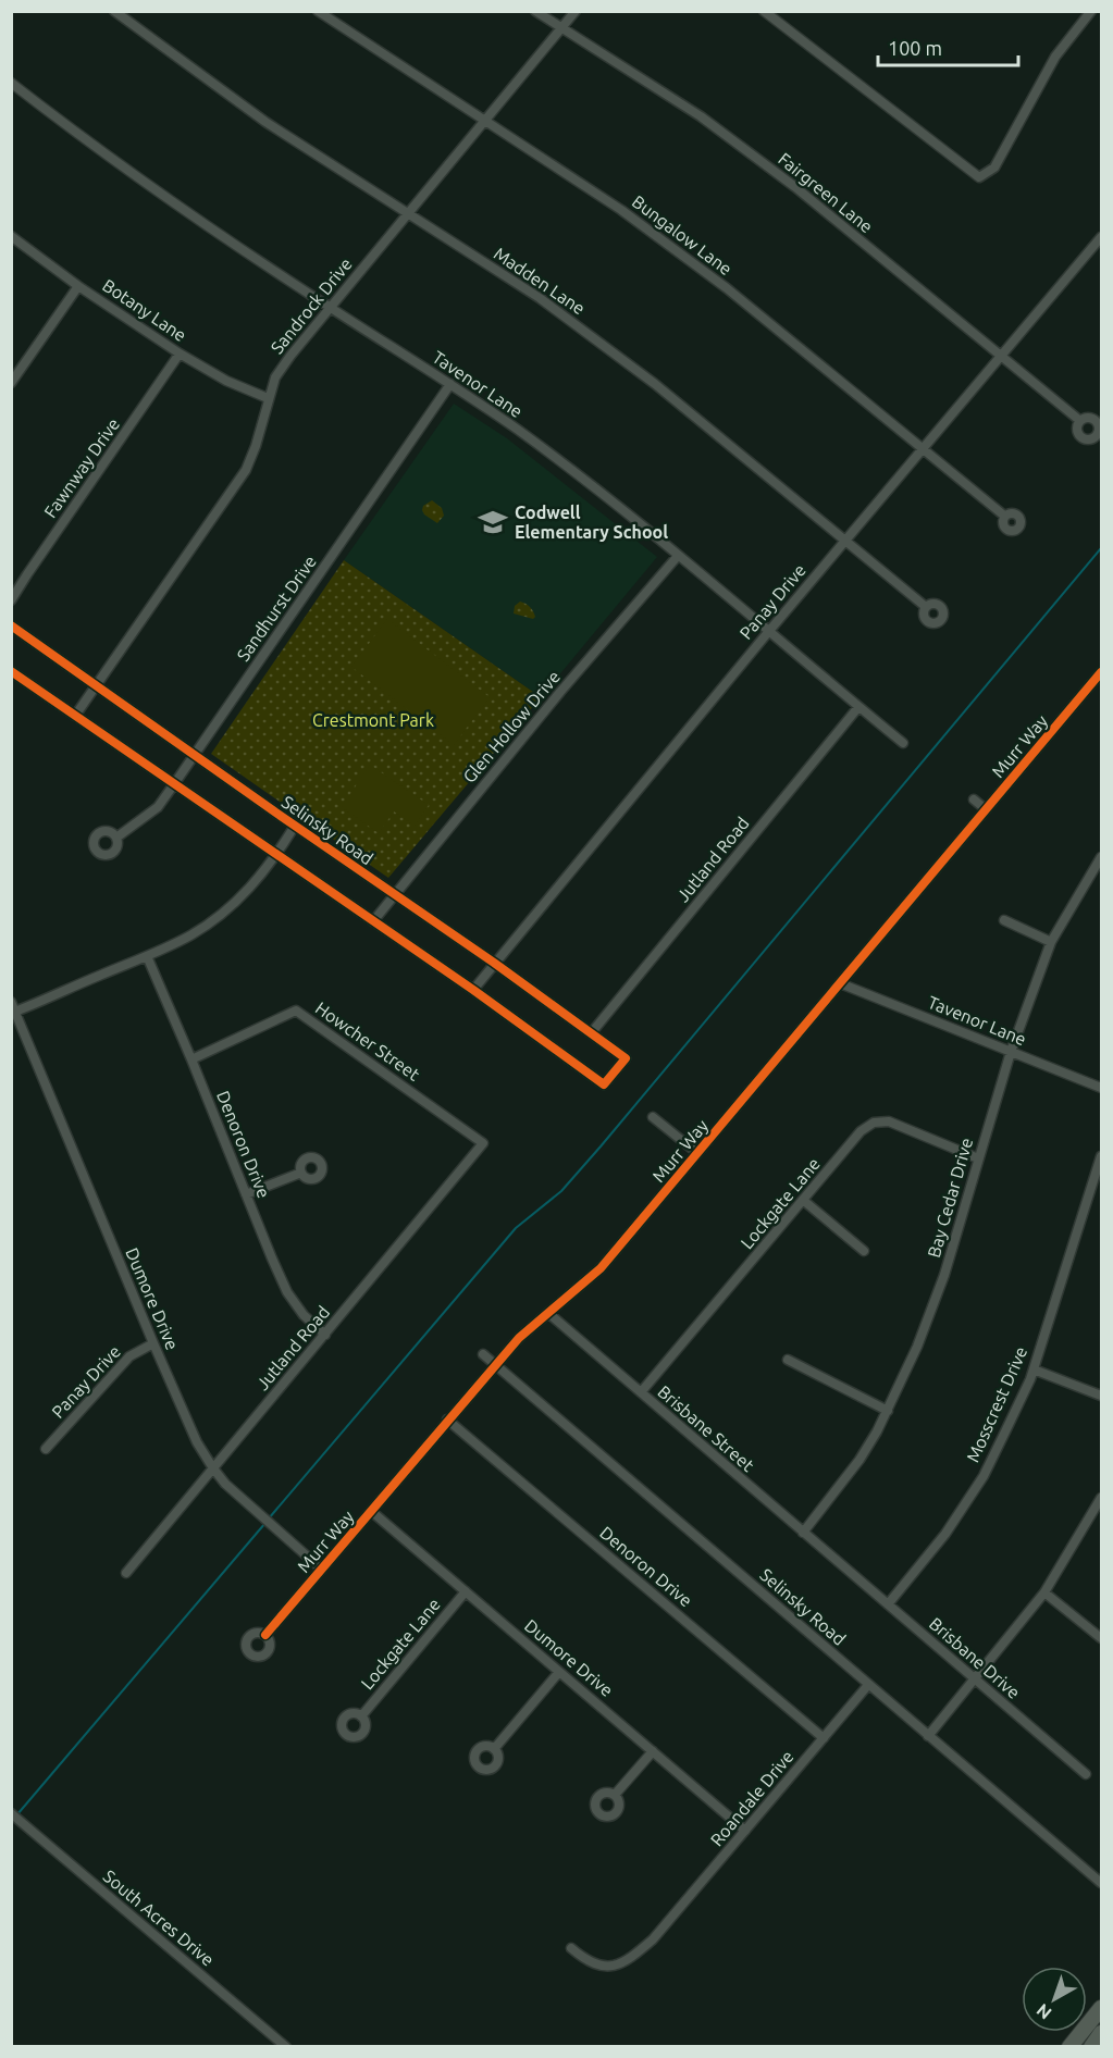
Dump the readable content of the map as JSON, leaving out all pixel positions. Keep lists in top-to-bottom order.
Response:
{
  "streets": {
    "street": [
      "Fairgreen Lane",
      "Bungalow Lane",
      "Madden Lane",
      "Sandrock Drive",
      "Botany Lane",
      "Tavenor Lane",
      "Fawnway Drive",
      "Panay Drive",
      "Sandhurst Drive",
      "Glen Hollow Drive",
      "Murr Way",
      "Selinsky Road",
      "Jutland Road",
      "Howcher Street",
      "Denoron Drive",
      "Bay Cedar Drive",
      "Lockgate Lane",
      "Dumore Drive",
      "Mosscrest Drive",
      "Brisbane Street",
      "Brisbane Drive",
      "Roandale Drive",
      "South Acres Drive"
    ]
  },
  "crossings": [
    ["Fairgreen Lane", "Sandrock Drive"],
    ["Fairgreen Lane", "Panay Drive"],
    ["Bungalow Lane", "Sandrock Drive"],
    ["Bungalow Lane", "Panay Drive"],
    ["Madden Lane", "Sandrock Drive"],
    ["Madden Lane", "Panay Drive"],
    ["Sandrock Drive", "Botany Lane"],
    ["Sandrock Drive", "Tavenor Lane"],
    ["Sandrock Drive", "Selinsky Road"],
    ["Botany Lane", "Fawnway Drive"],
    ["Tavenor Lane", "Panay Drive"],
    ["Tavenor Lane", "Sandhurst Drive"],
    ["Tavenor Lane", "Glen Hollow Drive"],
    ["Tavenor Lane", "Murr Way"],
    ["Tavenor Lane", "Jutland Road"],
    ["Tavenor Lane", "Bay Cedar Drive"],
    ["Panay Drive", "Selinsky Road"],
    ["Panay Drive", "Dumore Drive"],
    ["Sandhurst Drive", "Selinsky Road"],
    ["Glen Hollow Drive", "Selinsky Road"],
    ["Murr Way", "Selinsky Road"],
    ["Murr Way", "Denoron Drive"],
    ["Murr Way", "Dumore Drive"],
    ["Murr Way", "Brisbane Street"],
    ["Selinsky Road", "Jutland Road"],
    ["Selinsky Road", "Roandale Drive"],
    ["Jutland Road", "Howcher Street"],
    ["Jutland Road", "Denoron Drive"],
    ["Jutland Road", "Dumore Drive"],
    ["Howcher Street", "Denoron Drive"],
    ["Denoron Drive", "Roandale Drive"],
    ["Bay Cedar Drive", "Lockgate Lane"],
    ["Bay Cedar Drive", "Brisbane Street"],
    ["Lockgate Lane", "Dumore Drive"],
    ["Lockgate Lane", "Brisbane Street"],
    ["Dumore Drive", "Roandale Drive"],
    ["Mosscrest Drive", "Brisbane Drive"],
    ["Brisbane Street", "Brisbane Drive"]
  ],
  "parks": ["Crestmont Park"],
  "places": {
    "school or university": ["Codwell Elementary School"]
  },
  "scale_bar": "100 m",
  "north": "bottom left"
}
